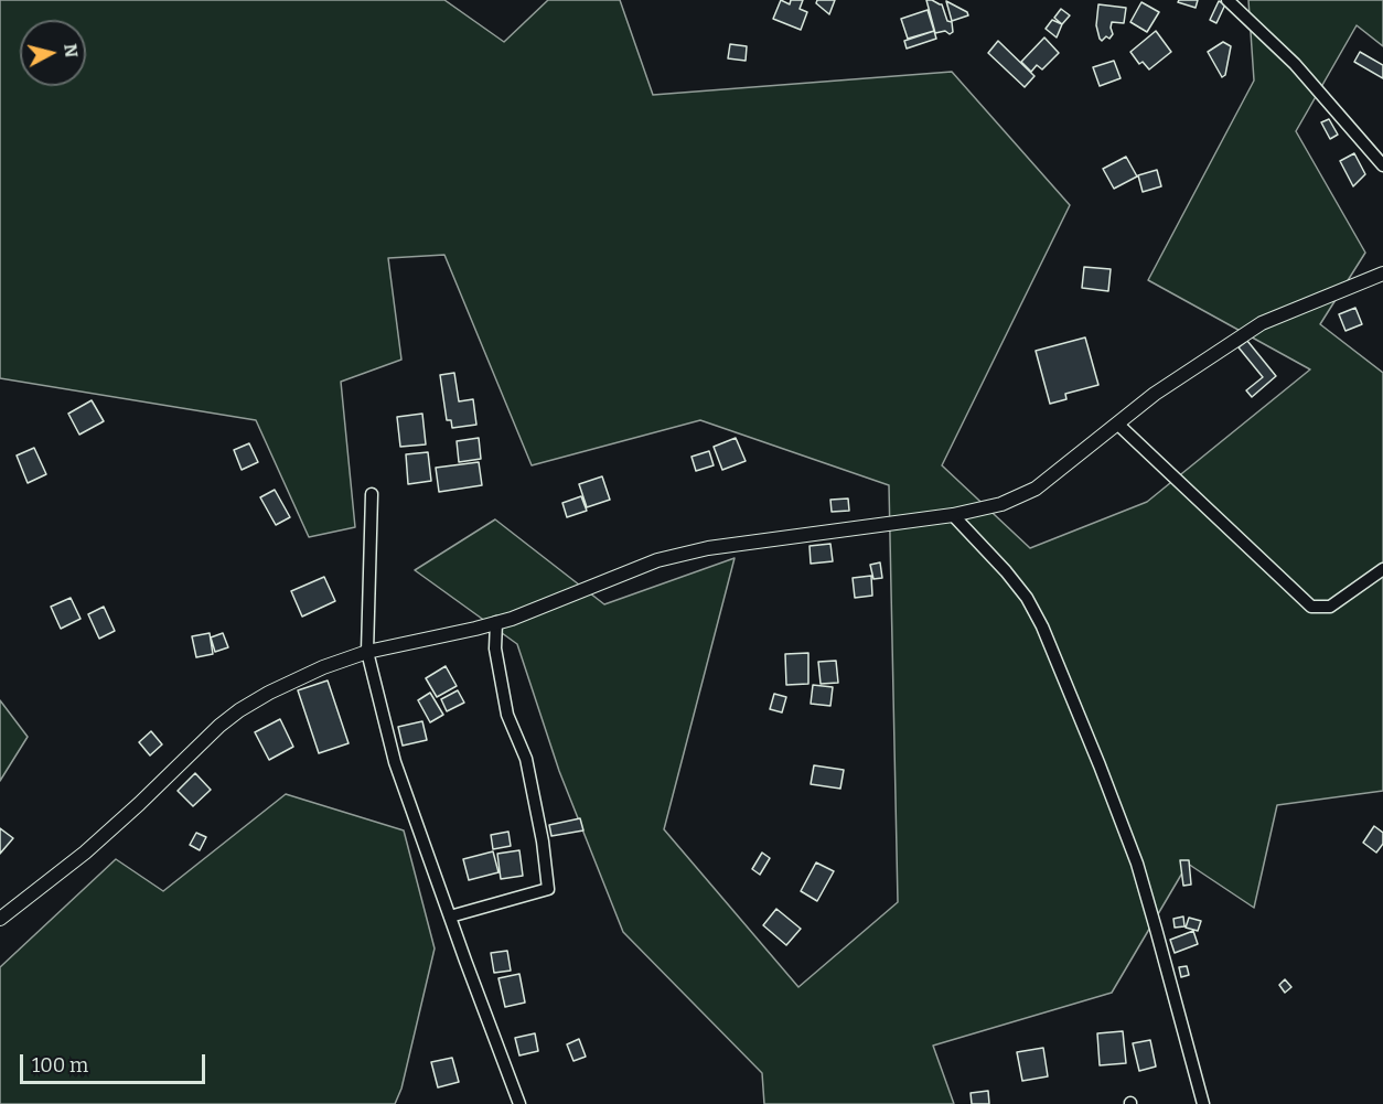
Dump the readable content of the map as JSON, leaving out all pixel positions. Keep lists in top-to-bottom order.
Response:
{
  "scale_bar": "100 m",
  "north": "right"
}
